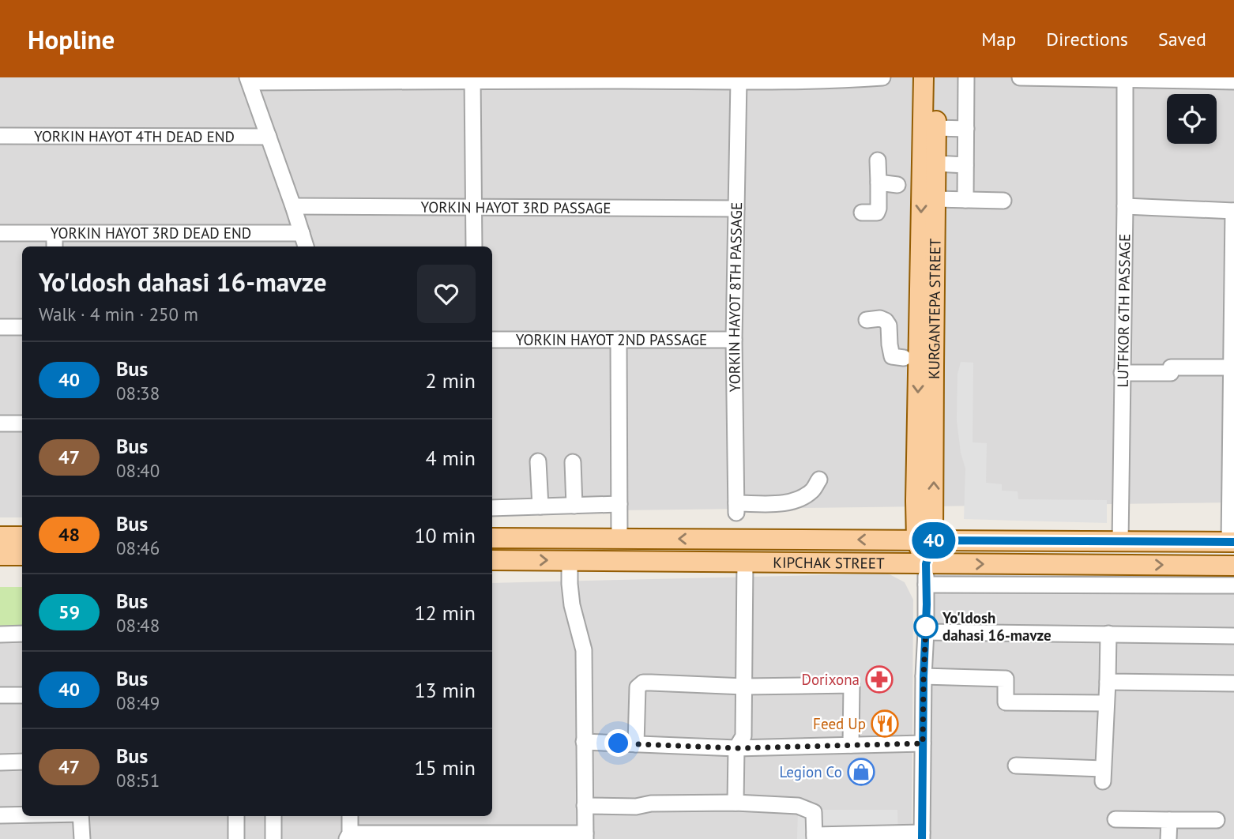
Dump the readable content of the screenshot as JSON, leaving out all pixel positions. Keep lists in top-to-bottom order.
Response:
{
  "streets": {
    "main road": ["KURGANTEPA STREET", "KIPCHAK STREET"],
    "street": [
      "YORKIN HAYOT 4TH DEAD END",
      "YORKIN HAYOT 3RD PASSAGE",
      "YORKIN HAYOT 3RD DEAD END",
      "YORKIN HAYOT 8TH PASSAGE",
      "LUTFKOR 6TH PASSAGE",
      "YORKIN HAYOT 2ND PASSAGE"
    ]
  },
  "crossings": [
    ["YORKIN HAYOT 3RD PASSAGE", "YORKIN HAYOT 8TH PASSAGE"],
    ["YORKIN HAYOT 8TH PASSAGE", "YORKIN HAYOT 2ND PASSAGE"],
    ["KURGANTEPA STREET", "KIPCHAK STREET"],
    ["LUTFKOR 6TH PASSAGE", "KIPCHAK STREET"]
  ],
  "places": {
    "other": ["Yo'ldosh dahasi 16-mavze"],
    "pharmacy": ["Dorixona"],
    "restaurant": ["Feed Up"],
    "shop": ["Legion Co"]
  },
  "lines": ["bus line 40"],
  "page": {
    "header": "Hopline",
    "nav": ["Map", "Directions", "Saved"],
    "on_map": "40",
    "heading": ["Yo'ldosh dahasi 16-mavze", "Walk · 4 min · 250 m"],
    "list": [
      {
        "mark": "40",
        "name": "Bus",
        "note": "08:38",
        "value": "2 min"
      },
      {
        "mark": "47",
        "name": "Bus",
        "note": "08:40",
        "value": "4 min"
      },
      {
        "mark": "48",
        "name": "Bus",
        "note": "08:46",
        "value": "10 min"
      },
      {
        "mark": "59",
        "name": "Bus",
        "note": "08:48",
        "value": "12 min"
      },
      {
        "mark": "40",
        "name": "Bus",
        "note": "08:49",
        "value": "13 min"
      },
      {
        "mark": "47",
        "name": "Bus",
        "note": "08:51",
        "value": "15 min"
      }
    ]
  }
}
